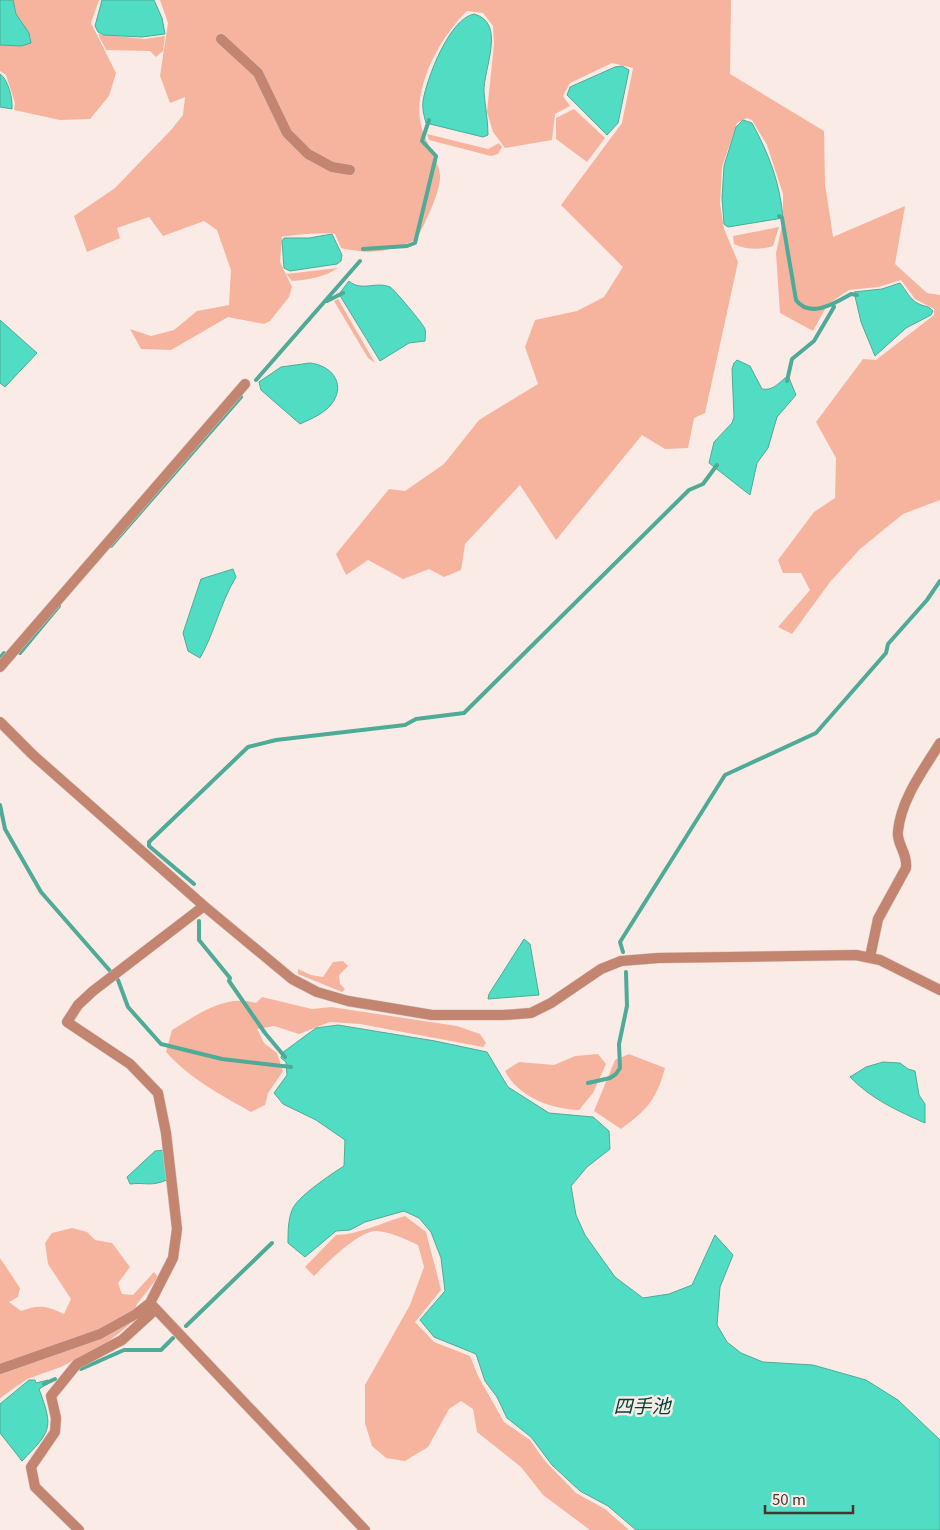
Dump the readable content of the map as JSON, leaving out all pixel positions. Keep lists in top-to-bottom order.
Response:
{
  "water": ["四手池"],
  "scale_bar": "50 m"
}
